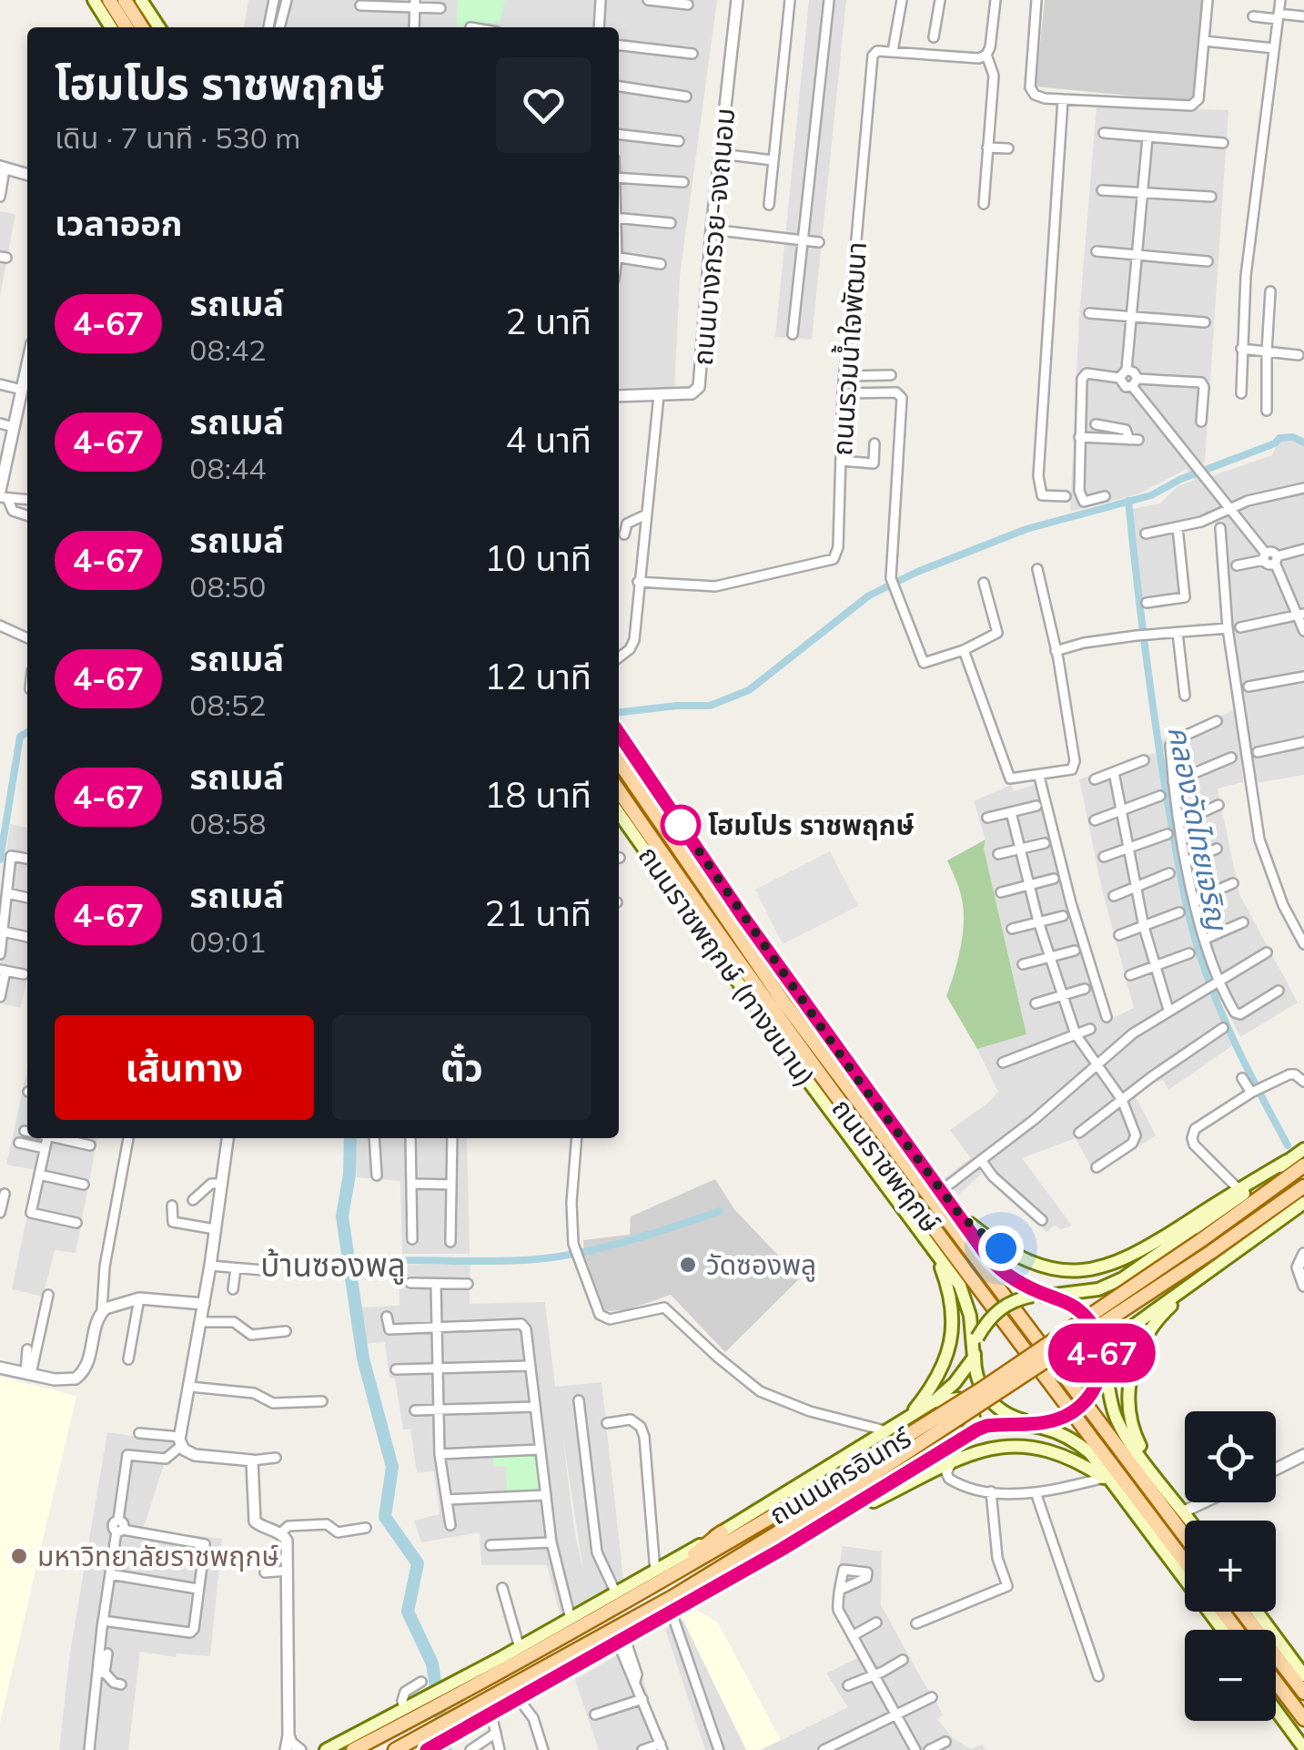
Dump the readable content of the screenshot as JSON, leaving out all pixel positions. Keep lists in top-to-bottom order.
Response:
{
  "streets": {
    "main road": ["ถนนราชพฤกษ์ (ทางขนาน)", "ถนนราชพฤกษ์", "ถนนนครอินทร์"],
    "street": ["ถนนบางกรวย-จงถนอม", "ถนนรวมน้ำใจพัฒนา"]
  },
  "crossings": [
    ["ถนนราชพฤกษ์ (ทางขนาน)", "ถนนนครอินทร์"]
  ],
  "districts": ["บ้านซองพลู"],
  "water": ["คลองวัดไทยเจริญ"],
  "places": ["โฮมโปร ราชพฤกษ์", "วัดซองพลู", "มหาวิทยาลัยราชพฤกษ์"],
  "lines": ["bus line 4-67"],
  "page": {
    "on_map": "4-67",
    "heading": [
      ["โฮมโปร ราชพฤกษ์", "เดิน · 7 นาที · 530 m"],
      "เวลาออก"
    ],
    "list": [
      {
        "mark": "4-67",
        "name": "รถเมล์",
        "note": "08:42",
        "value": "2 นาที"
      },
      {
        "mark": "4-67",
        "name": "รถเมล์",
        "note": "08:44",
        "value": "4 นาที"
      },
      {
        "mark": "4-67",
        "name": "รถเมล์",
        "note": "08:50",
        "value": "10 นาที"
      },
      {
        "mark": "4-67",
        "name": "รถเมล์",
        "note": "08:52",
        "value": "12 นาที"
      },
      {
        "mark": "4-67",
        "name": "รถเมล์",
        "note": "08:58",
        "value": "18 นาที"
      },
      {
        "mark": "4-67",
        "name": "รถเมล์",
        "note": "09:01",
        "value": "21 นาที"
      }
    ],
    "buttons": ["เส้นทาง", "ตั๋ว"],
    "map_buttons": ["+", "−"]
  }
}
